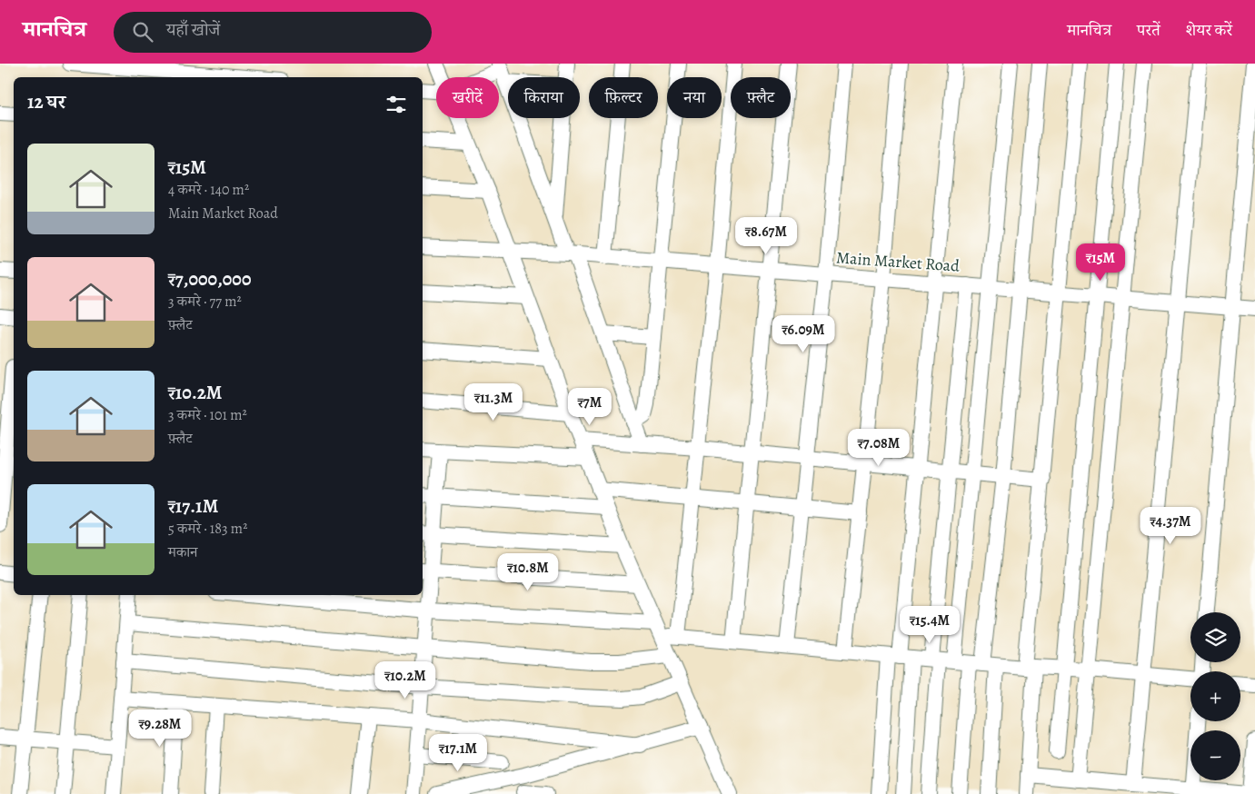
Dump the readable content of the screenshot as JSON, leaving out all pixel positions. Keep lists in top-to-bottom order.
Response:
{
  "streets": {
    "street": ["Main Market Road"]
  },
  "page": {
    "header": "मानचित्र",
    "search": "यहाँ खोजें",
    "nav": ["मानचित्र", "परतें", "शेयर करें"],
    "chip": [
      "खरीदें",
      "किराया",
      "फ़िल्टर",
      "नया",
      "फ़्लैट"
    ],
    "heading": "12 घर",
    "list": [
      {
        "name": "₹15M",
        "note": "4 कमरे · 140 m² · Main Market Road"
      },
      {
        "name": "₹7,000,000",
        "note": "3 कमरे · 77 m² · फ़्लैट"
      },
      {
        "name": "₹10.2M",
        "note": "3 कमरे · 101 m² · फ़्लैट"
      },
      {
        "name": "₹17.1M",
        "note": "5 कमरे · 183 m² · मकान"
      }
    ],
    "price": [
      "₹8.67M",
      "₹15M",
      "₹6.09M",
      "₹11.3M",
      "₹7M",
      "₹7.08M",
      "₹4.37M",
      "₹10.8M",
      "₹15.4M",
      "₹10.2M",
      "₹9.28M",
      "₹17.1M"
    ],
    "map_buttons": ["+", "−"]
  }
}
